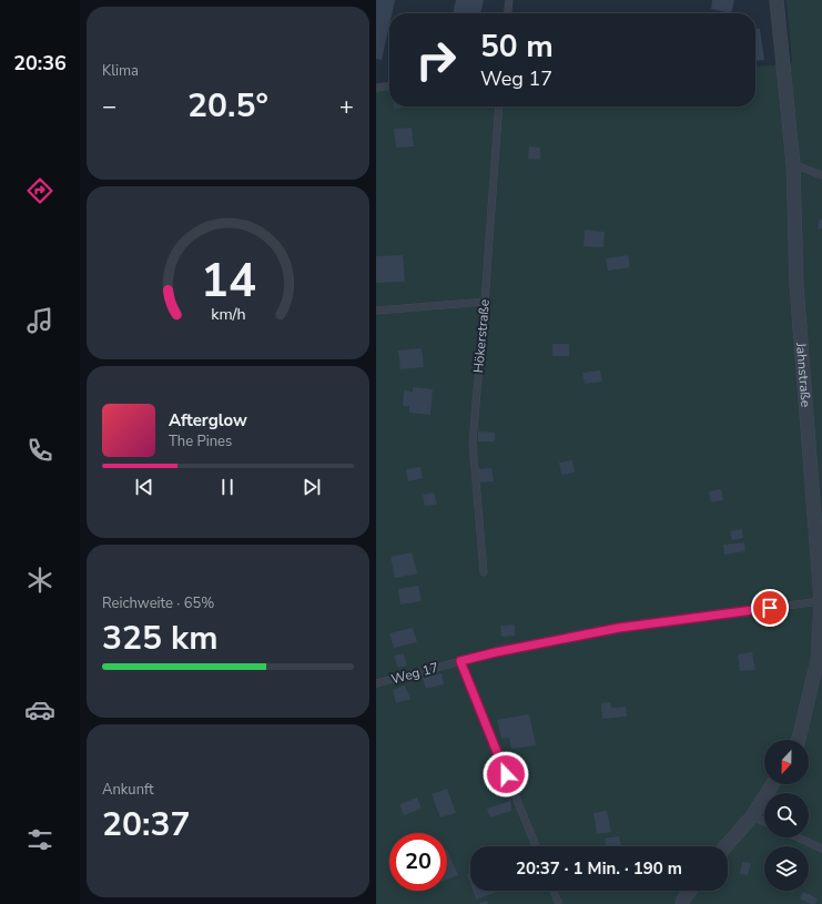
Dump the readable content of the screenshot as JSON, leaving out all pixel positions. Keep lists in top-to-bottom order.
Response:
{
  "streets": {
    "street": ["Jahnstraße"],
    "lane": ["Hökerstraße", "Weg 17"]
  },
  "crossings": [
    ["Jahnstraße", "Weg 17"]
  ],
  "north": "bottom",
  "page": {
    "tabs": "20:36",
    "tile": [
      "Klima",
      ["Reichweite · 65%", "325 km"],
      ["Ankunft", "20:37"]
    ],
    "turn": ["50 m", "Weg 17"],
    "heat": ["−", "20.5°", "+"],
    "song": ["Afterglow", "The Pines"],
    "limit": "20",
    "trip": "20:37 · 1 Min. · 190 m",
    "gauge": ["14", "km/h"]
  }
}
